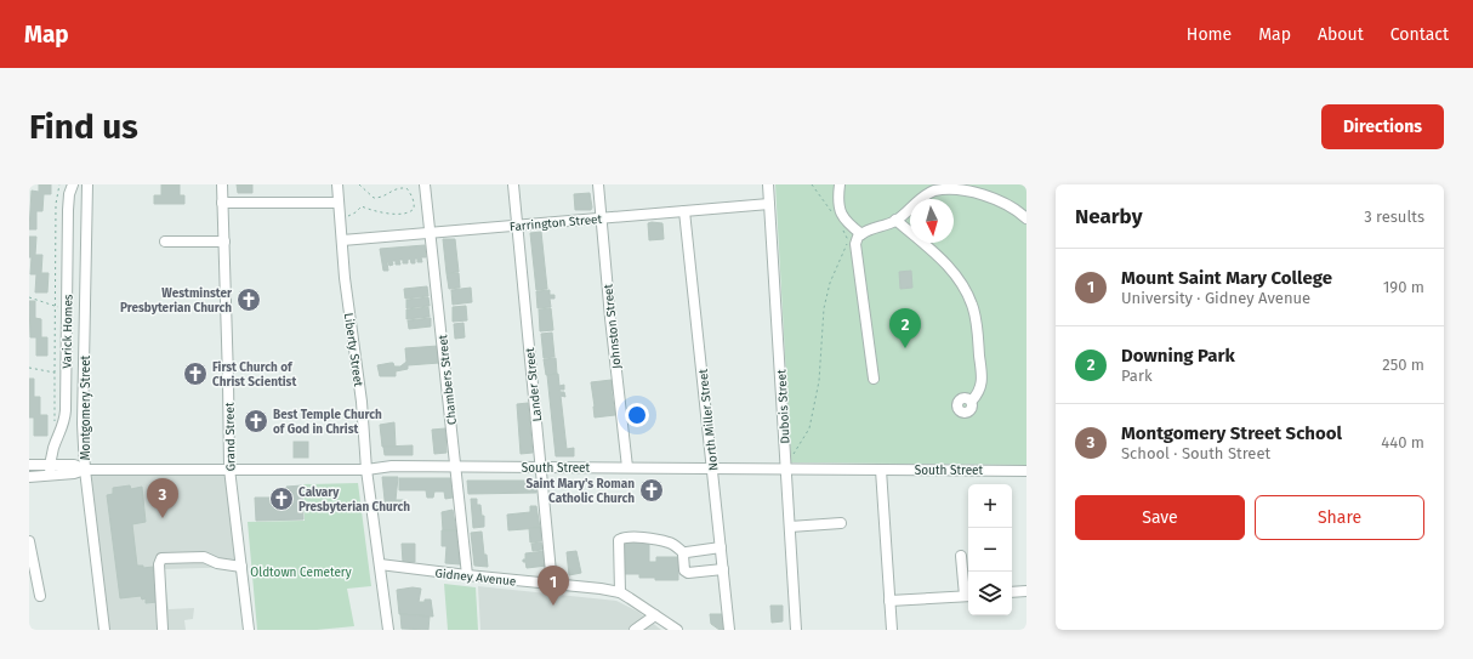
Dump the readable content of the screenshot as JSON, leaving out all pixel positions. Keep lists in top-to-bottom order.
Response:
{
  "streets": {
    "street": [
      "Farrington Street",
      "Johnston Street",
      "Varick Homes",
      "Liberty Street",
      "Chambers Street",
      "Lander Street",
      "Dubois Street",
      "Montgomery Street",
      "North Miller Street",
      "Grand Street",
      "South Street",
      "Gidney Avenue"
    ]
  },
  "crossings": [
    ["Farrington Street", "Johnston Street"],
    ["Farrington Street", "Liberty Street"],
    ["Farrington Street", "Chambers Street"],
    ["Farrington Street", "Lander Street"],
    ["Farrington Street", "Dubois Street"],
    ["Farrington Street", "North Miller Street"],
    ["Johnston Street", "South Street"],
    ["Varick Homes", "South Street"],
    ["Liberty Street", "South Street"],
    ["Liberty Street", "Gidney Avenue"],
    ["Chambers Street", "South Street"],
    ["Chambers Street", "Gidney Avenue"],
    ["Lander Street", "South Street"],
    ["Lander Street", "Gidney Avenue"],
    ["Dubois Street", "South Street"],
    ["Montgomery Street", "South Street"],
    ["North Miller Street", "South Street"],
    ["Grand Street", "South Street"]
  ],
  "parks": ["Oldtown Cemetery"],
  "places": {
    "church": [
      "Westminster Presbyterian Church",
      "First Church of Christ Scientist",
      "Best Temple Church of God in Christ",
      "Saint Mary's Roman Catholic Church",
      "Calvary Presbyterian Church"
    ]
  },
  "north": "bottom",
  "page": {
    "header": "Map",
    "nav": [
      "Home",
      "Map",
      "About",
      "Contact"
    ],
    "buttons": [
      "Directions",
      ["Save", "Share"]
    ],
    "title": "Find us",
    "heading": ["Nearby", "3 results"],
    "list": [
      {
        "mark": "1",
        "name": "Mount Saint Mary College",
        "note": "University · Gidney Avenue",
        "value": "190 m"
      },
      {
        "mark": "2",
        "name": "Downing Park",
        "note": "Park",
        "value": "250 m"
      },
      {
        "mark": "3",
        "name": "Montgomery Street School",
        "note": "School · South Street",
        "value": "440 m"
      }
    ],
    "pins": ["2", "3", "1"],
    "map_buttons": ["+", "−"]
  }
}
